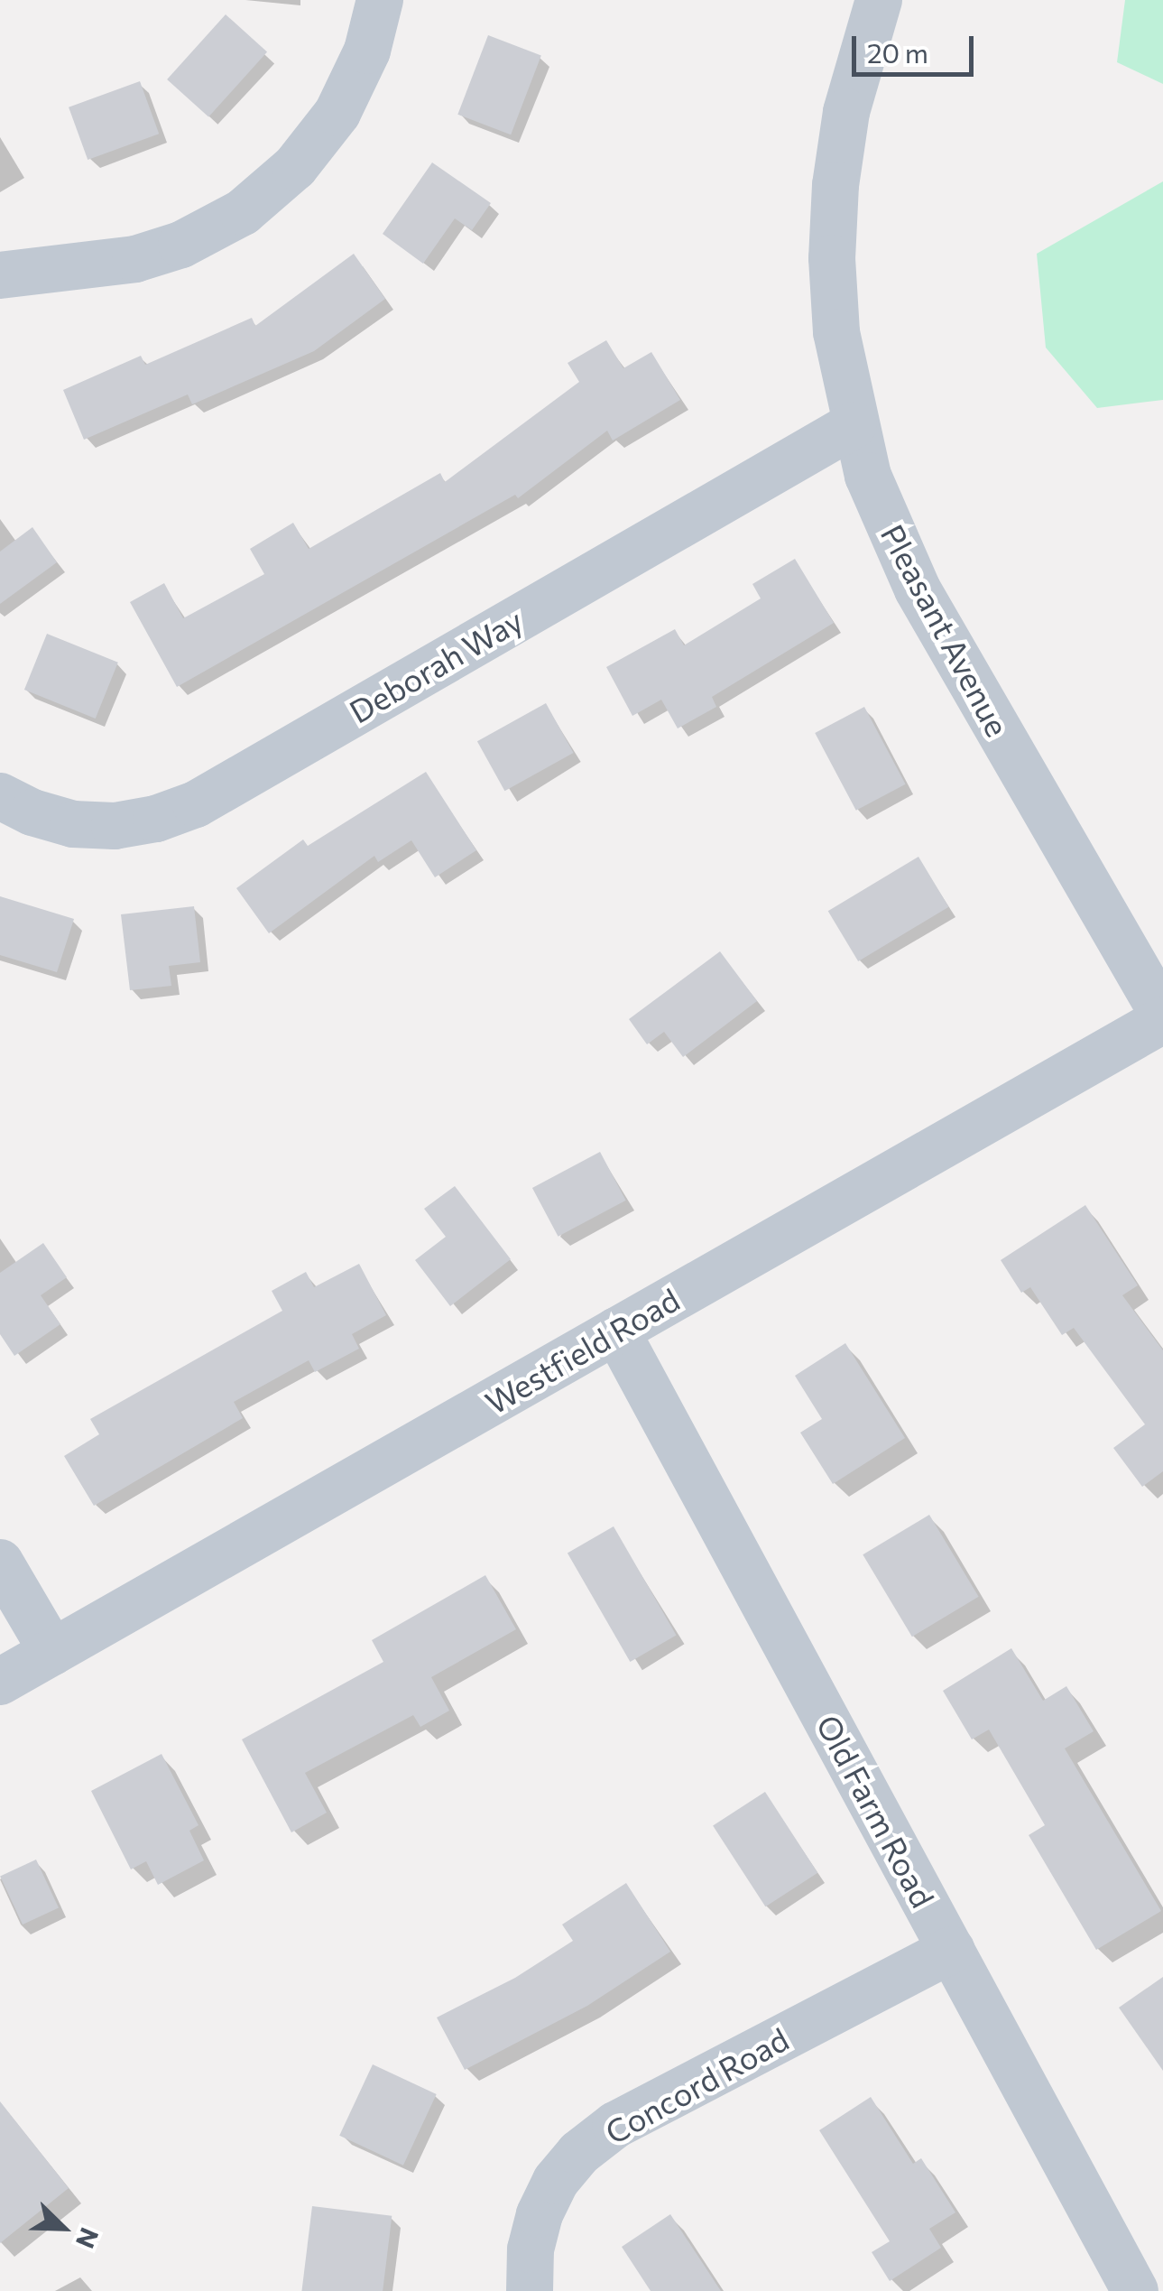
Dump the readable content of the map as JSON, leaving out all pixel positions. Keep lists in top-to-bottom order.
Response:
{
  "streets": {
    "street": [
      "Pleasant Avenue",
      "Deborah Way",
      "Westfield Road",
      "Old Farm Road",
      "Concord Road"
    ]
  },
  "crossings": [
    ["Pleasant Avenue", "Deborah Way"],
    ["Pleasant Avenue", "Westfield Road"],
    ["Westfield Road", "Old Farm Road"],
    ["Old Farm Road", "Concord Road"]
  ],
  "scale_bar": "20 m",
  "north": "bottom right"
}
